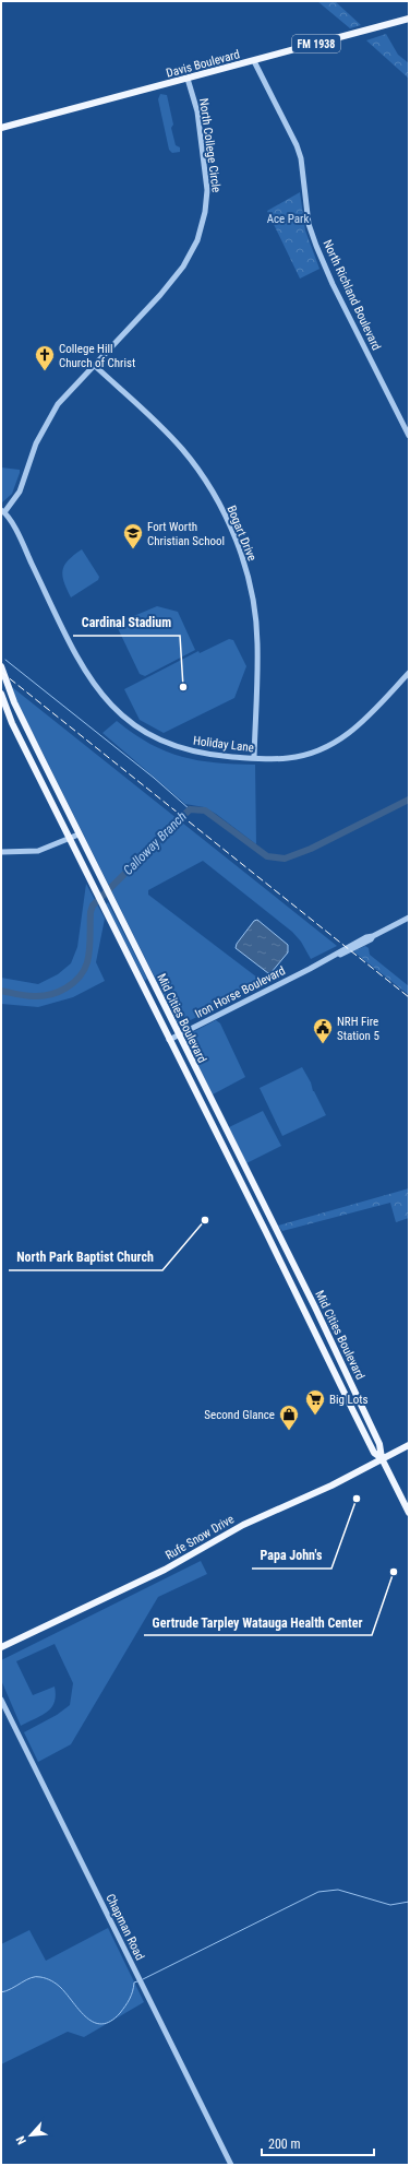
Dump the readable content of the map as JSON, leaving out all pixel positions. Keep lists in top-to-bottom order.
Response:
{
  "streets": {
    "main road": [
      "FM 1938",
      "Davis Boulevard",
      "Mid Cities Boulevard",
      "Rufe Snow Drive"
    ],
    "street": [
      "North College Circle",
      "North Richland Boulevard",
      "Bogart Drive",
      "Holiday Lane",
      "Iron Horse Boulevard",
      "Chapman Road"
    ]
  },
  "crossings": [
    ["Davis Boulevard", "North College Circle"],
    ["Davis Boulevard", "North Richland Boulevard"],
    ["North College Circle", "Bogart Drive"],
    ["North College Circle", "Holiday Lane"],
    ["Bogart Drive", "Holiday Lane"],
    ["Iron Horse Boulevard", "Mid Cities Boulevard"],
    ["Mid Cities Boulevard", "Rufe Snow Drive"]
  ],
  "water": ["Calloway Branch"],
  "parks": ["Ace Park"],
  "places": {
    "church": ["College Hill Church of Christ"],
    "school or university": ["Fort Worth Christian School"],
    "other": [
      "Cardinal Stadium",
      "North Park Baptist Church",
      "Papa John's",
      "Gertrude Tarpley Watauga Health Center"
    ],
    "public building": ["NRH Fire Station 5"],
    "supermarket": ["Big Lots"],
    "shop": ["Second Glance"]
  },
  "scale_bar": "200 m",
  "north": "bottom left"
}
